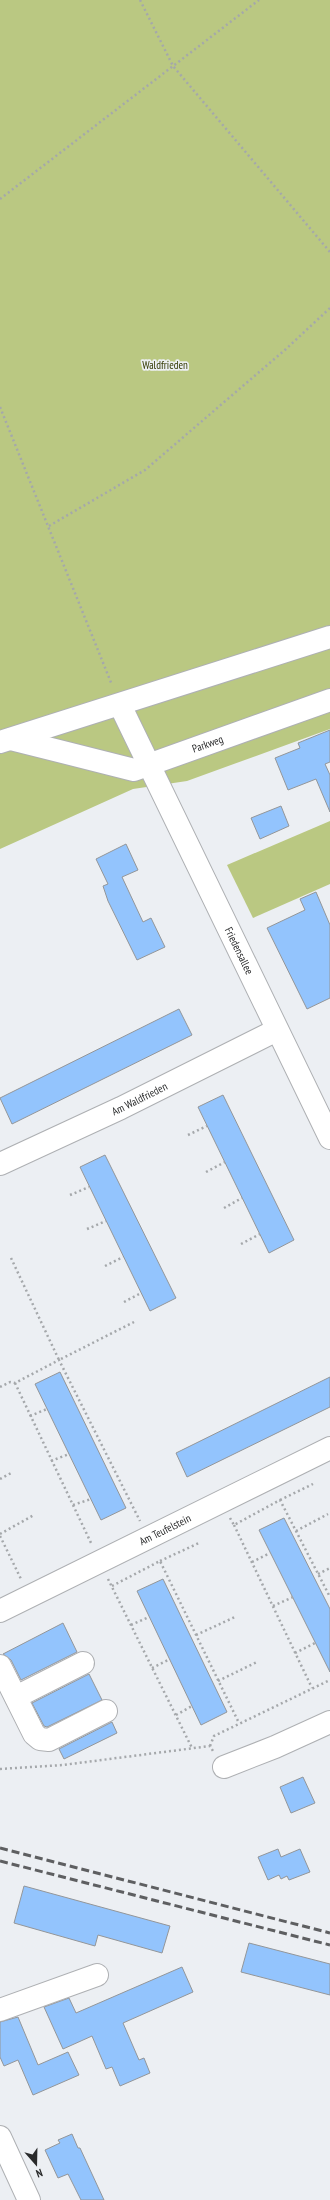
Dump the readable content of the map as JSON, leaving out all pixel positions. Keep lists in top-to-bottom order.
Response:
{
  "streets": {
    "street": [
      "Parkweg",
      "Friedensallee",
      "Am Waldfrieden",
      "Am Teufelstein"
    ]
  },
  "crossings": [
    ["Parkweg", "Friedensallee"],
    ["Friedensallee", "Am Waldfrieden"]
  ],
  "parks": ["Waldfrieden"],
  "north": "bottom"
}
